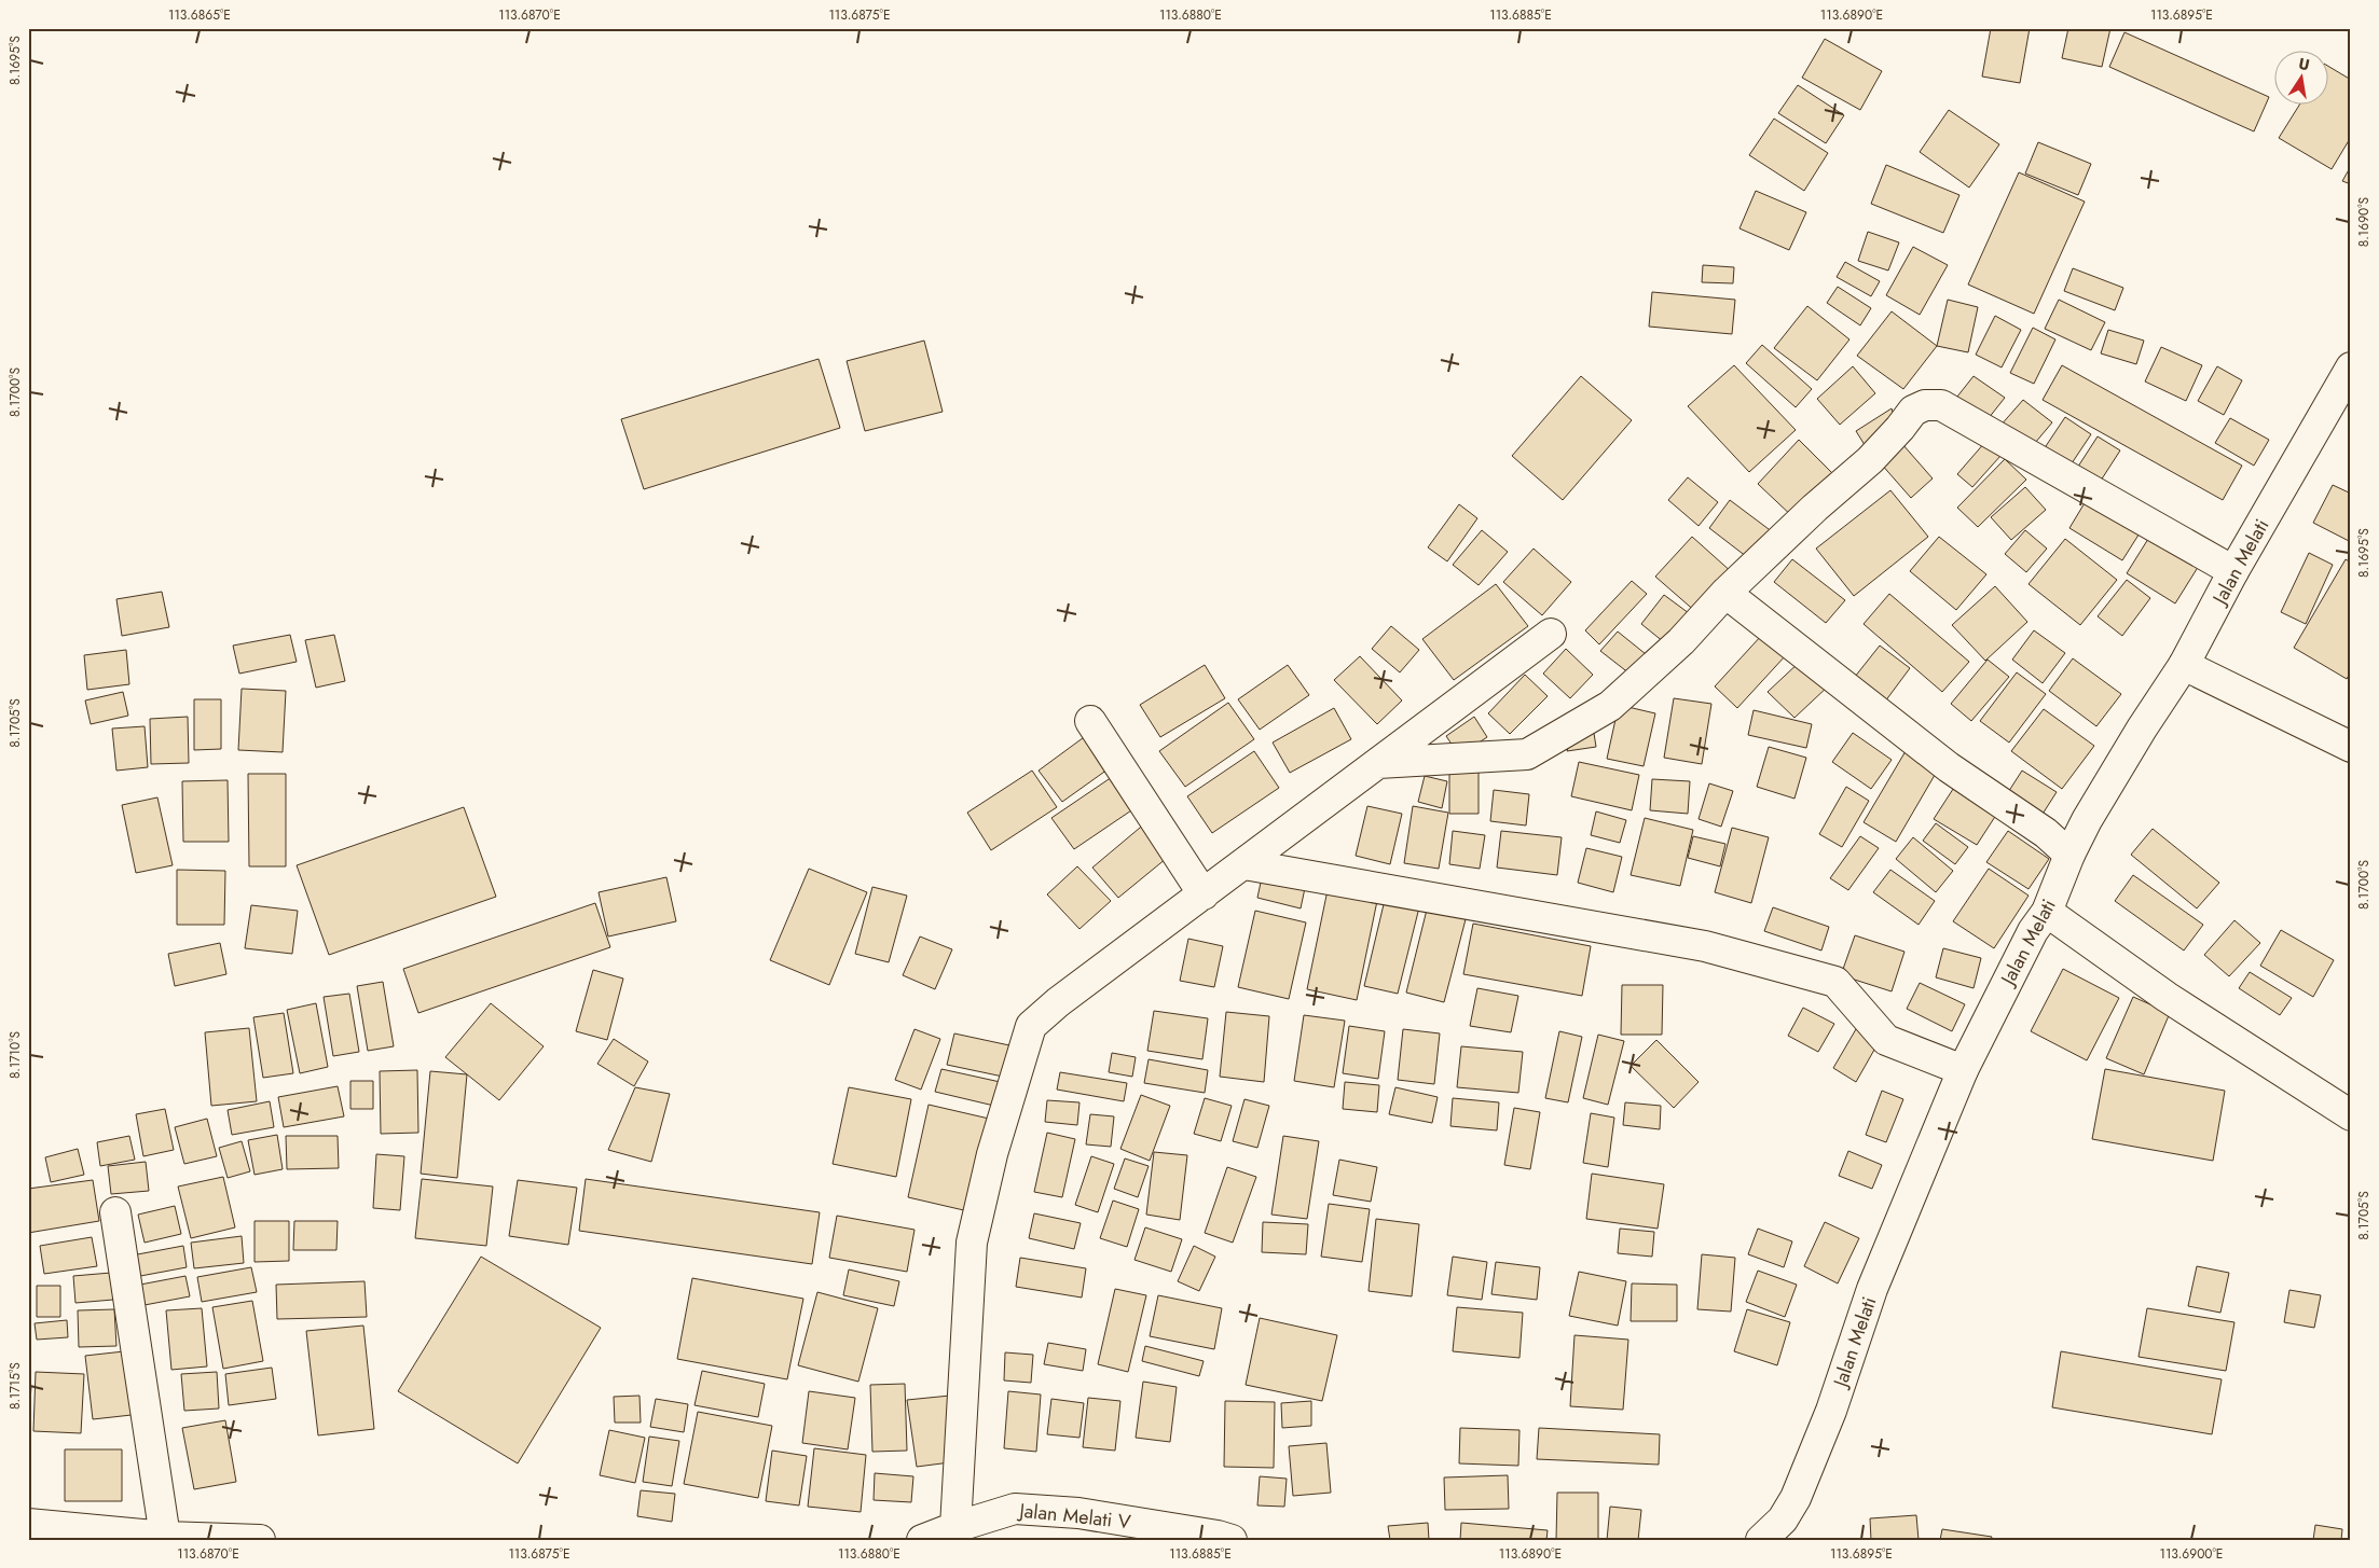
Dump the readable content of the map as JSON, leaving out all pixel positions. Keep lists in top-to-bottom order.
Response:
{
  "streets": {
    "street": ["Jalan Melati", "Jalan Melati V"]
  },
  "north": "top",
  "coordinates": [
    "113.6865°E",
    "113.6870°E",
    "113.6875°E",
    "113.6880°E",
    "113.6885°E",
    "113.6890°E",
    "113.6895°E",
    "8.1695°S",
    "8.1690°S",
    "8.1700°S",
    "8.1705°S",
    "8.1710°S",
    "8.1715°S",
    "113.6900°E"
  ]
}
